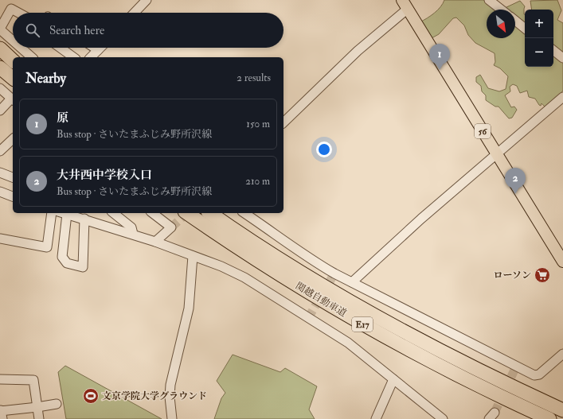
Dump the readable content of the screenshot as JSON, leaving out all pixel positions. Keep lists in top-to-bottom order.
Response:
{
  "streets": {
    "highway": ["関越自動車道", "E17"],
    "main road": ["56"]
  },
  "places": {
    "supermarket": ["ローソン"],
    "sports": ["文京学院大学グラウンド"]
  },
  "north": "bottom right",
  "page": {
    "map_buttons": ["+", "−"],
    "search": "Search here",
    "pins": ["1", "2"],
    "heading": ["Nearby", "2 results"],
    "list": [
      {
        "mark": "1",
        "name": "原",
        "note": "Bus stop · さいたまふじみ野所沢線",
        "value": "150 m"
      },
      {
        "mark": "2",
        "name": "大井西中学校入口",
        "note": "Bus stop · さいたまふじみ野所沢線",
        "value": "210 m"
      }
    ]
  }
}
